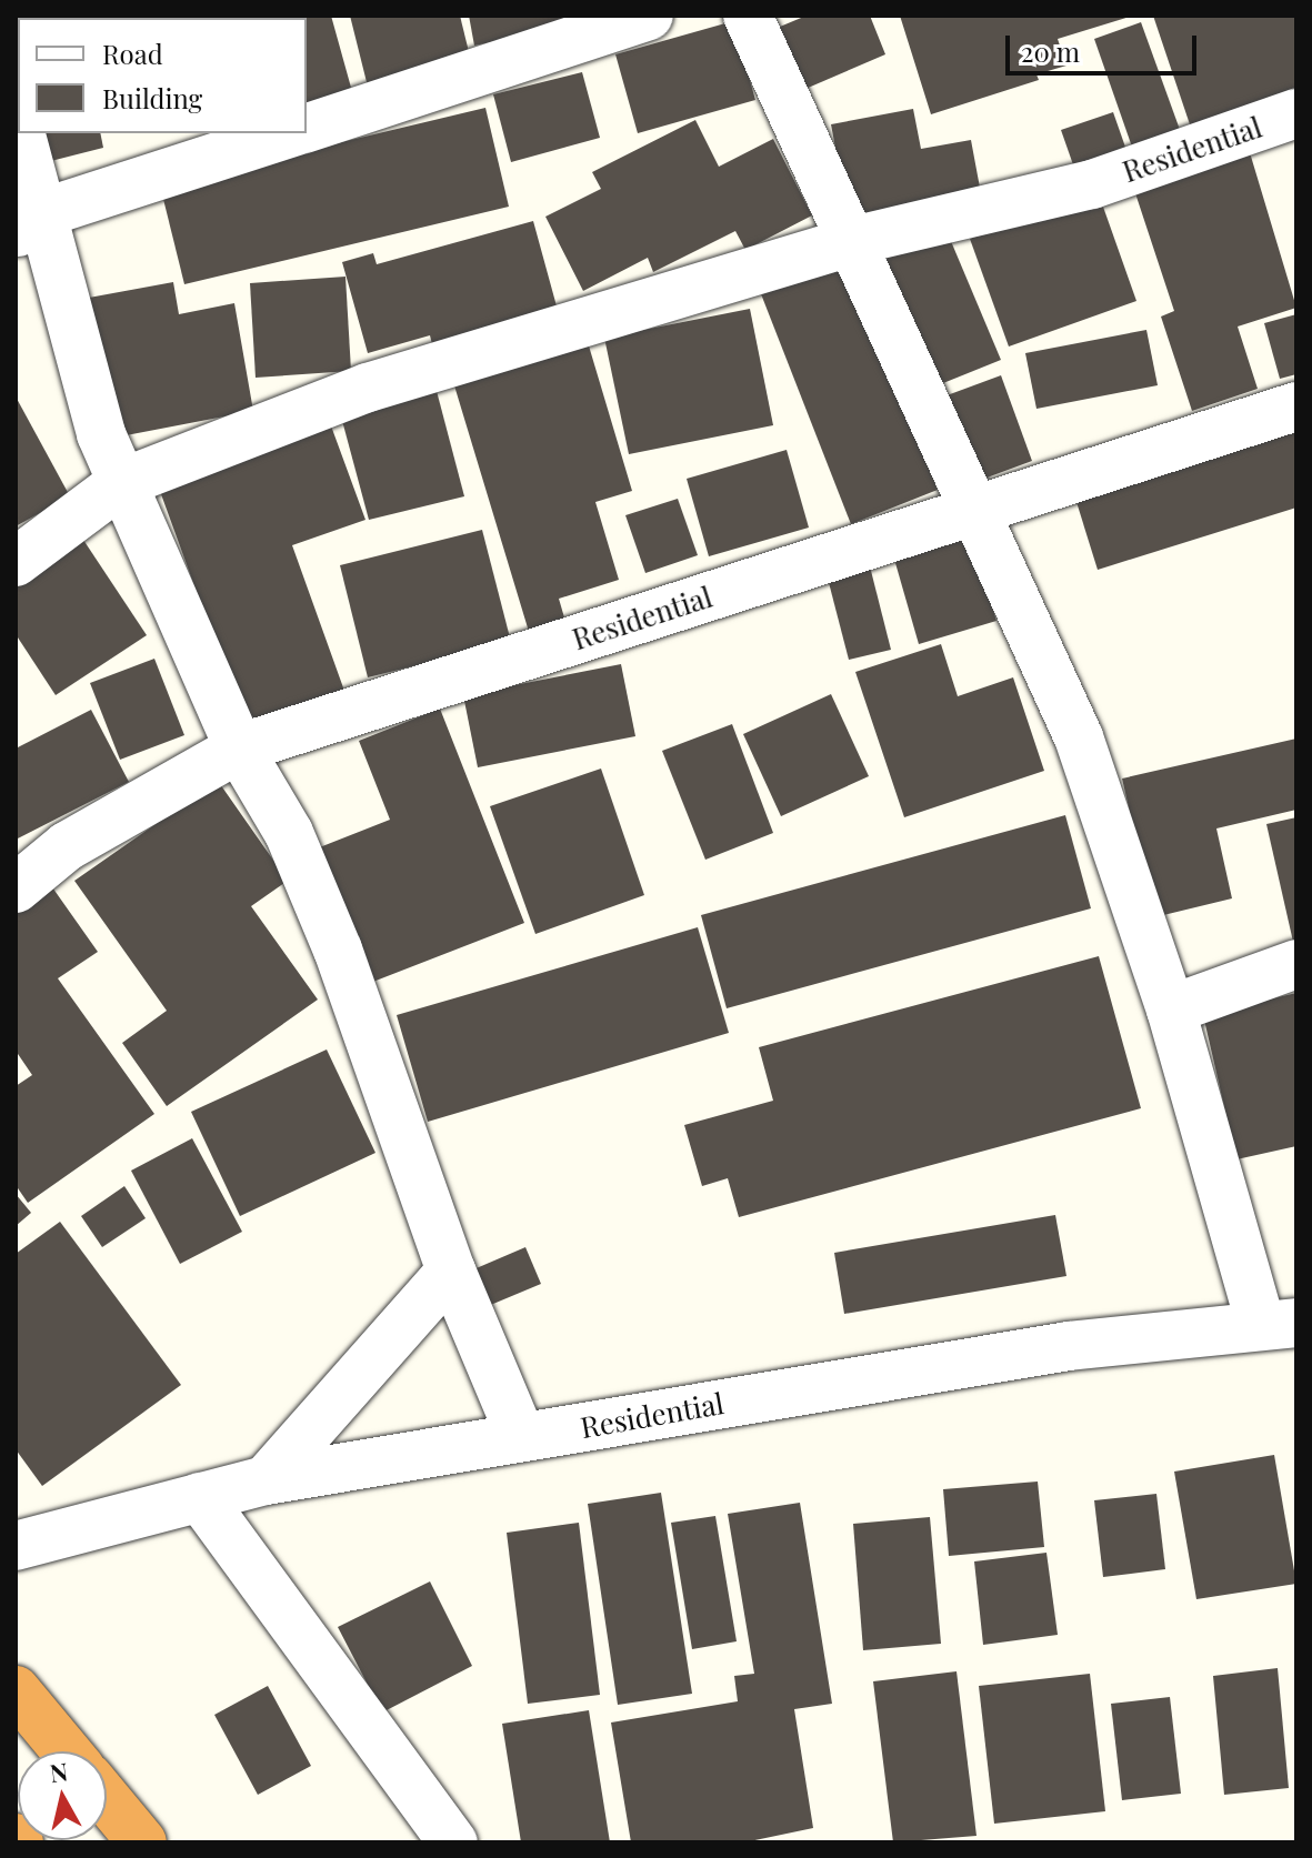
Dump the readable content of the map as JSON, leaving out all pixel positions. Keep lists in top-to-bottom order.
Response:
{
  "streets": {
    "street": ["Residential"]
  },
  "legend": ["Road", "Building"],
  "scale_bar": "20 m",
  "north": "top"
}
